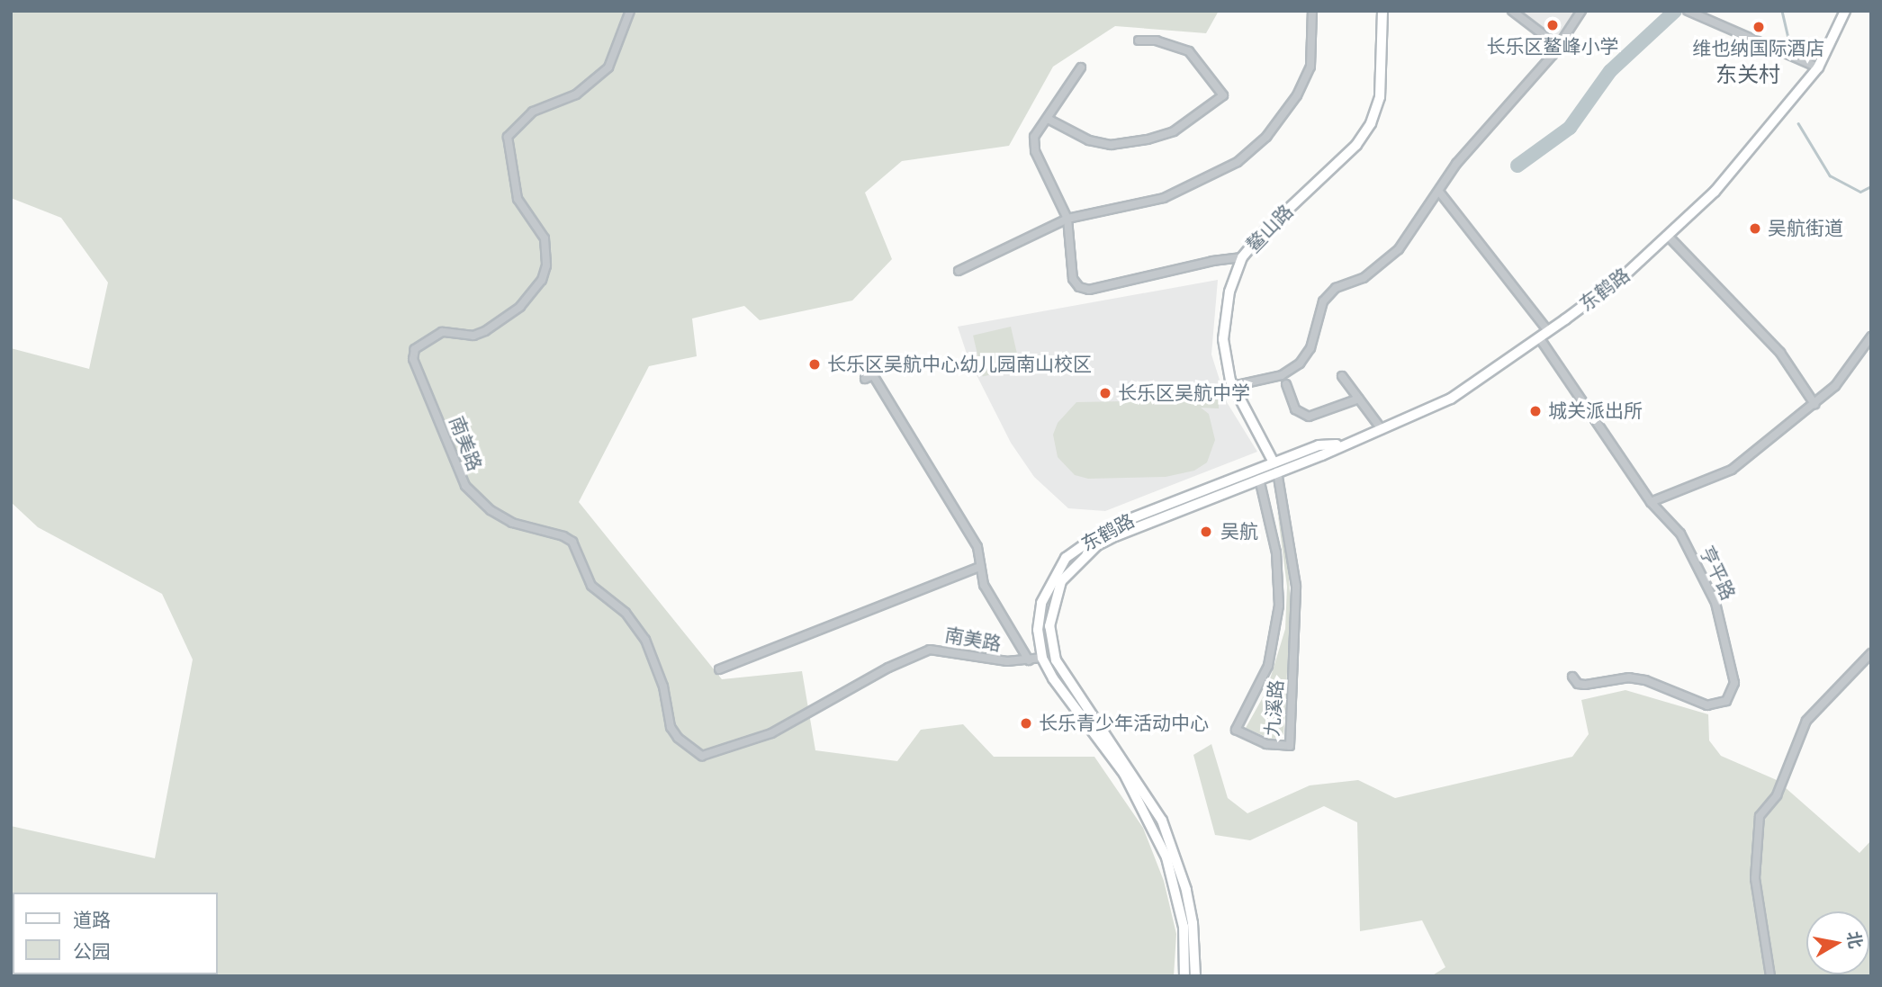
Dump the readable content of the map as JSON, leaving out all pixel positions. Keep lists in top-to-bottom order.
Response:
{
  "streets": {
    "main road": ["鳌山路", "东鹤路"],
    "street": ["南美路", "亨平路", "九溪路"]
  },
  "crossings": [
    ["鳌山路", "东鹤路"],
    ["鳌山路", "九溪路"],
    ["东鹤路", "南美路"],
    ["东鹤路", "亨平路"],
    ["东鹤路", "九溪路"]
  ],
  "districts": ["东关村"],
  "places": [
    "长乐区鳌峰小学",
    "维也纳国际酒店",
    "吴航街道",
    "长乐区吴航中心幼儿园南山校区",
    "长乐区吴航中学",
    "城关派出所",
    "吴航",
    "长乐青少年活动中心"
  ],
  "legend": ["道路", "公园"],
  "north": "right"
}
